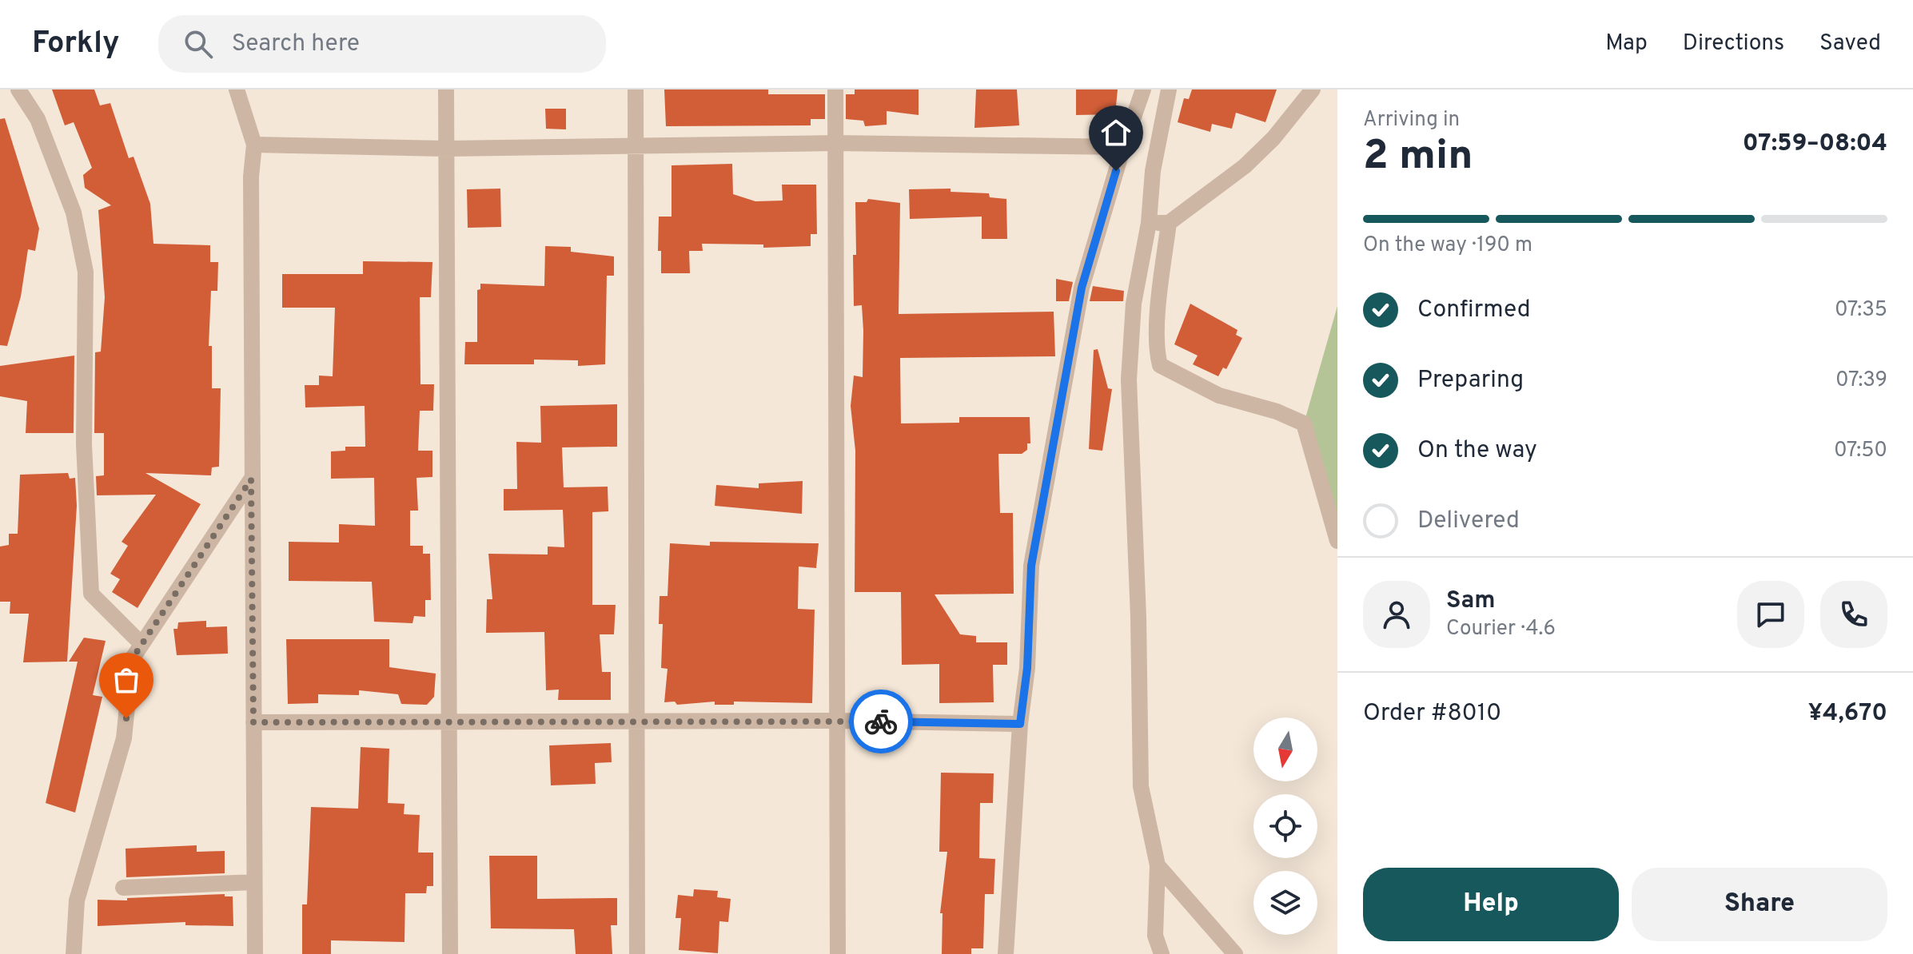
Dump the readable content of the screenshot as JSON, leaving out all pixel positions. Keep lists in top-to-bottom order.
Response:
{
  "north": "bottom",
  "page": {
    "header": "Forkly",
    "search": "Search here",
    "nav": ["Map", "Directions", "Saved"],
    "heading": ["2 min", "Arriving in", "07:59–08:04"],
    "panel": [
      "Sam",
      "Courier · 4.6",
      "Order #8010",
      "¥4,670"
    ],
    "bar": "On the way · 190 m",
    "list": [
      ["Confirmed", "07:35"],
      ["Preparing", "07:39"],
      ["On the way", "07:50"],
      "Delivered"
    ],
    "buttons": ["Help", "Share"]
  }
}
